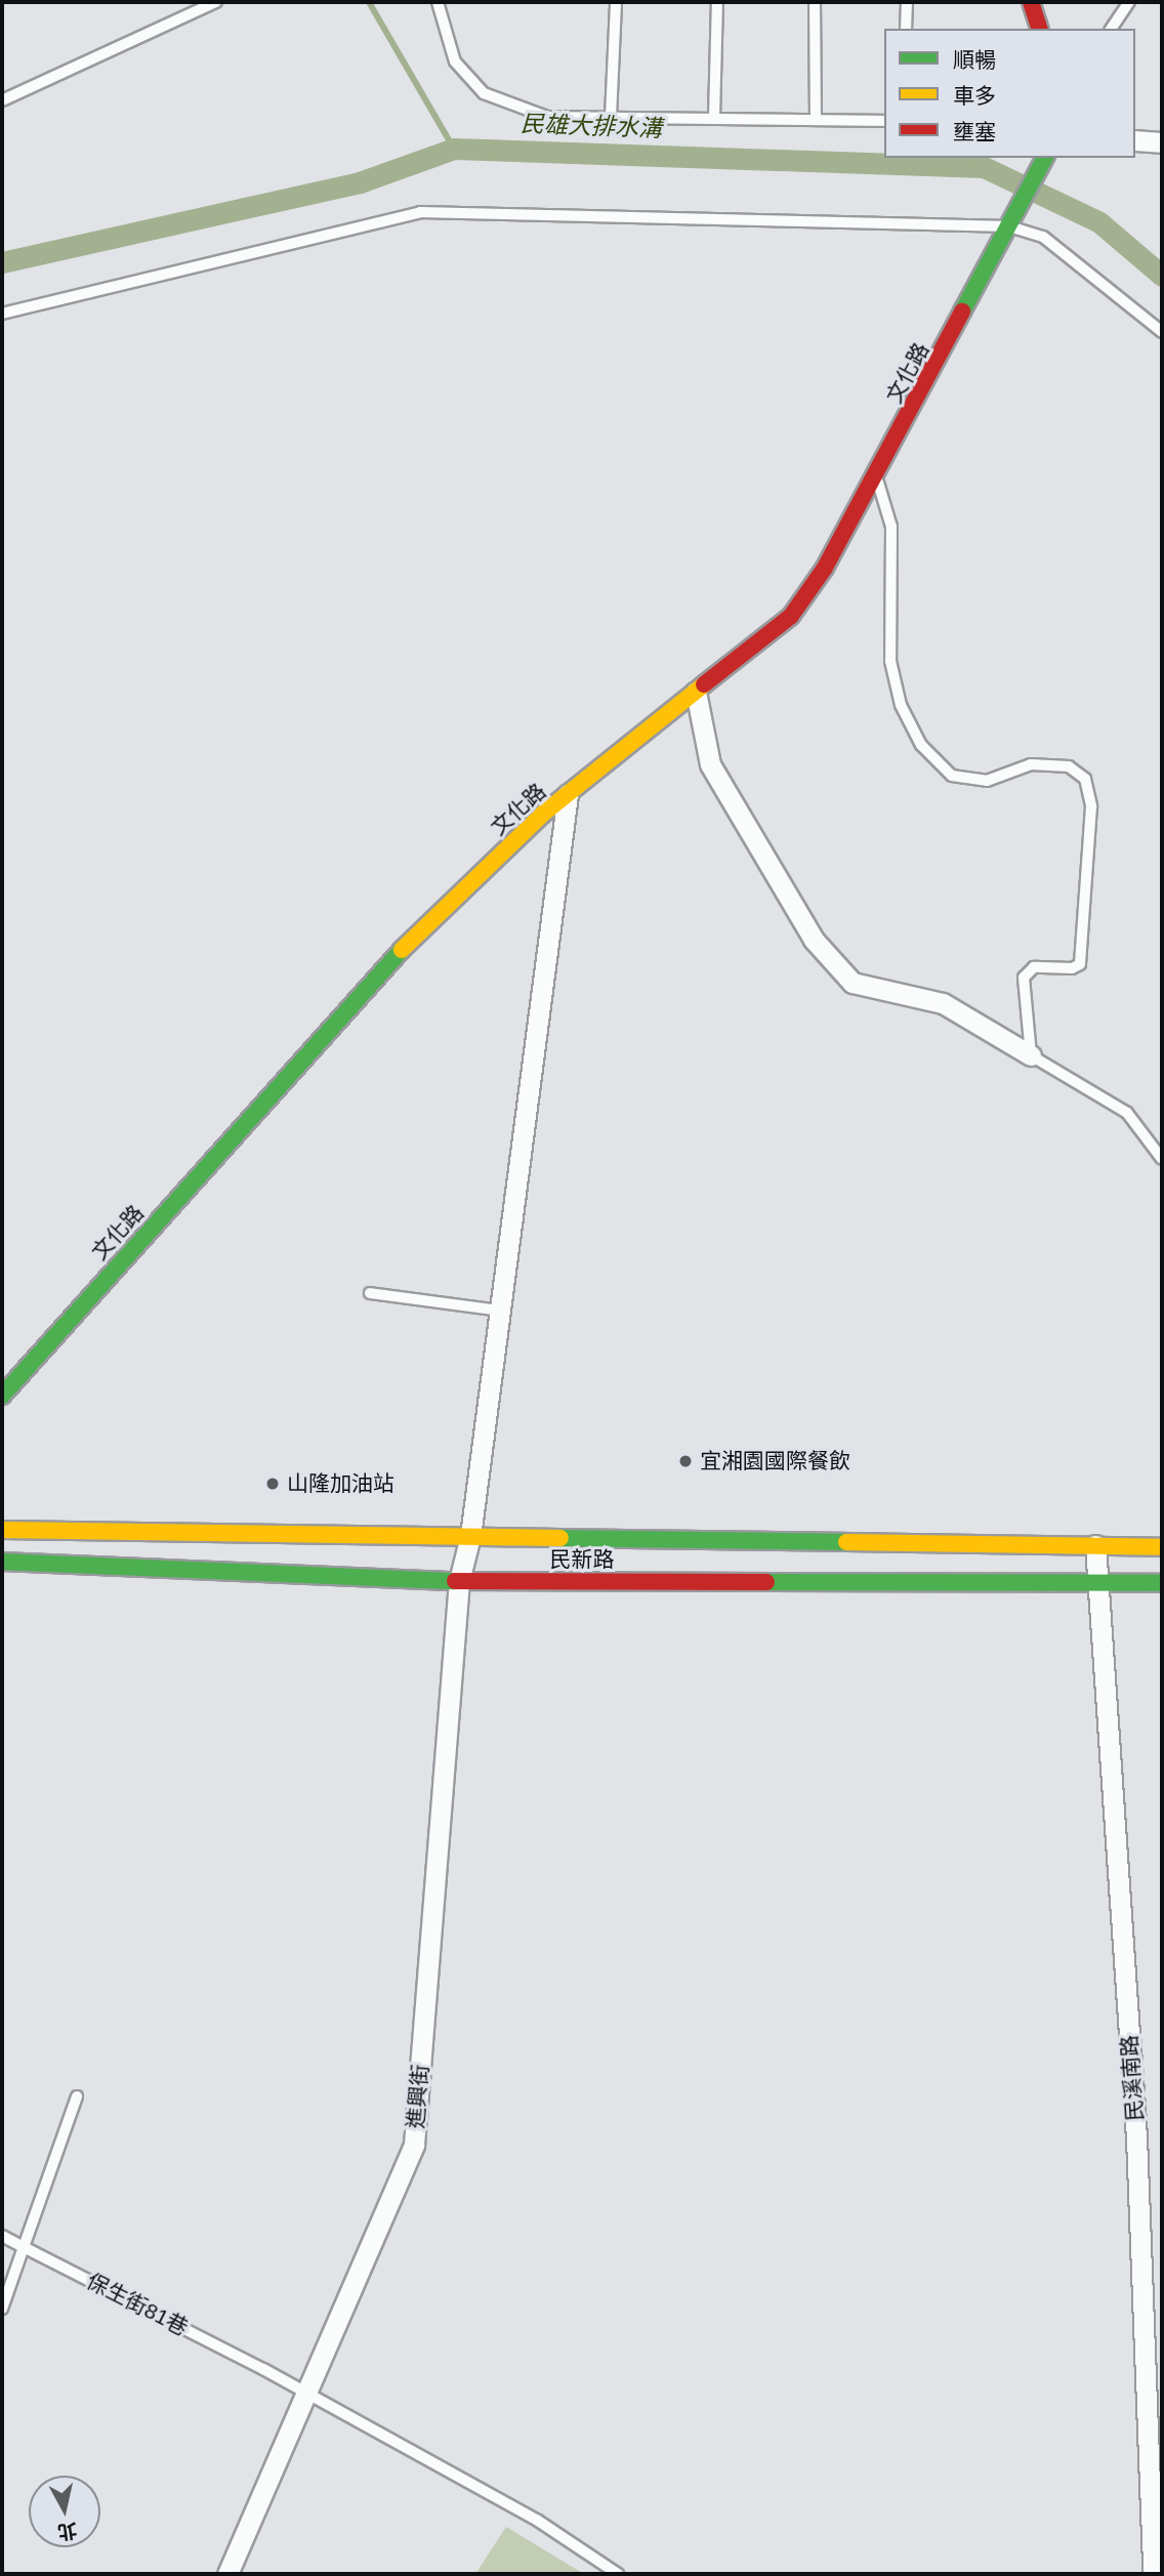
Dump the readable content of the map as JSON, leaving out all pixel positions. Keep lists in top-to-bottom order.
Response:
{
  "streets": {
    "main road": ["文化路", "民新路"],
    "street": ["民溪南路", "進興街"],
    "lane": ["保生街81巷"]
  },
  "crossings": [
    ["文化路", "進興街"],
    ["民新路", "民溪南路"],
    ["民新路", "進興街"],
    ["進興街", "保生街81巷"]
  ],
  "water": ["民雄大排水溝"],
  "places": ["宜湘園國際餐飲", "山隆加油站"],
  "legend": ["順暢", "車多", "壅塞"],
  "north": "bottom"
}
